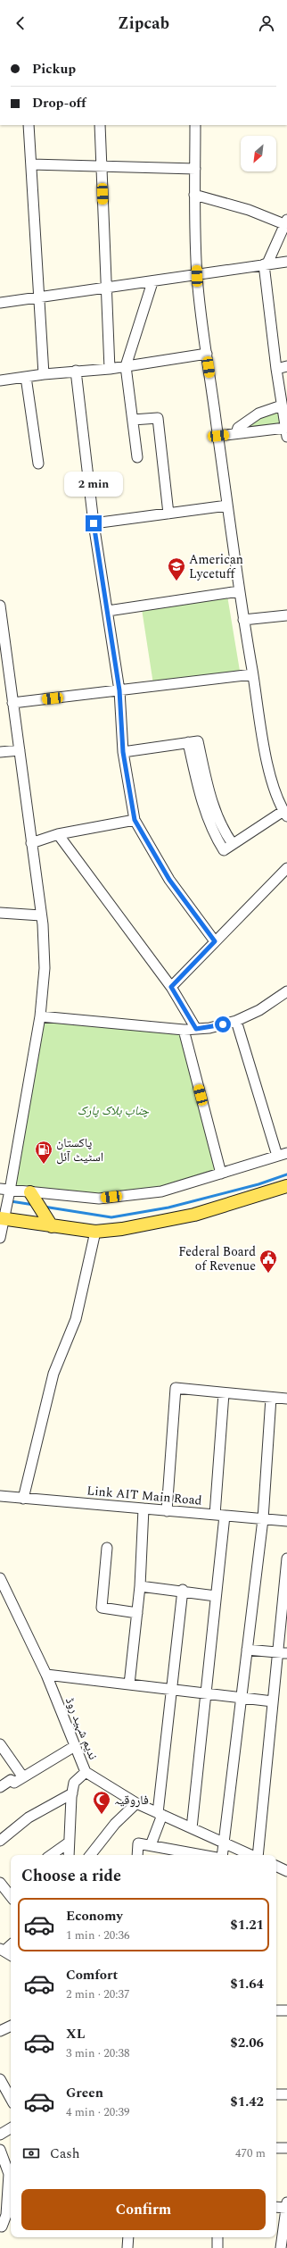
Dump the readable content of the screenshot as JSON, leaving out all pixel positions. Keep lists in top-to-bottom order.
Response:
{
  "streets": {
    "street": ["Link AIT Main Road", "ندیم شہید روڈ"]
  },
  "parks": ["چناب بلاک پارک"],
  "places": {
    "school or university": ["American Lycetuff"],
    "fuel station": ["پاکستان اسٹیٹ آئل"],
    "public building": ["Federal Board of Revenue"],
    "mosque": ["فاروقیہ"]
  },
  "north": "bottom left",
  "page": {
    "header": "Zipcab",
    "banner": ["Pickup", "Drop-off"],
    "bubble": "2 min",
    "heading": "Choose a ride",
    "list": [
      {
        "name": "Economy",
        "note": "1 min · 20:36",
        "value": "$1.21"
      },
      {
        "name": "Comfort",
        "note": "2 min · 20:37",
        "value": "$1.64"
      },
      {
        "name": "XL",
        "note": "3 min · 20:38",
        "value": "$2.06"
      },
      {
        "name": "Green",
        "note": "4 min · 20:39",
        "value": "$1.42"
      }
    ],
    "pay": ["Cash", "470 m"],
    "buttons": "Confirm"
  }
}
